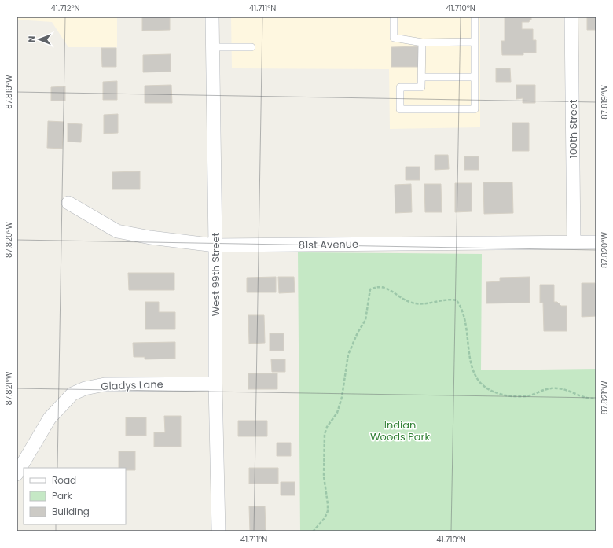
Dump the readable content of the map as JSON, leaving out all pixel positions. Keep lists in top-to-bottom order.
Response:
{
  "streets": {
    "street": [
      "100th Street",
      "81st Avenue",
      "West 99th Street",
      "Gladys Lane"
    ]
  },
  "crossings": [
    ["100th Street", "81st Avenue"],
    ["81st Avenue", "West 99th Street"],
    ["West 99th Street", "Gladys Lane"]
  ],
  "parks": ["Indian Woods Park"],
  "legend": ["Road", "Park", "Building"],
  "north": "left",
  "coordinates": [
    "41.712°N",
    "41.711°N",
    "41.710°N",
    "87.819°W",
    "87.820°W",
    "87.821°W"
  ]
}
